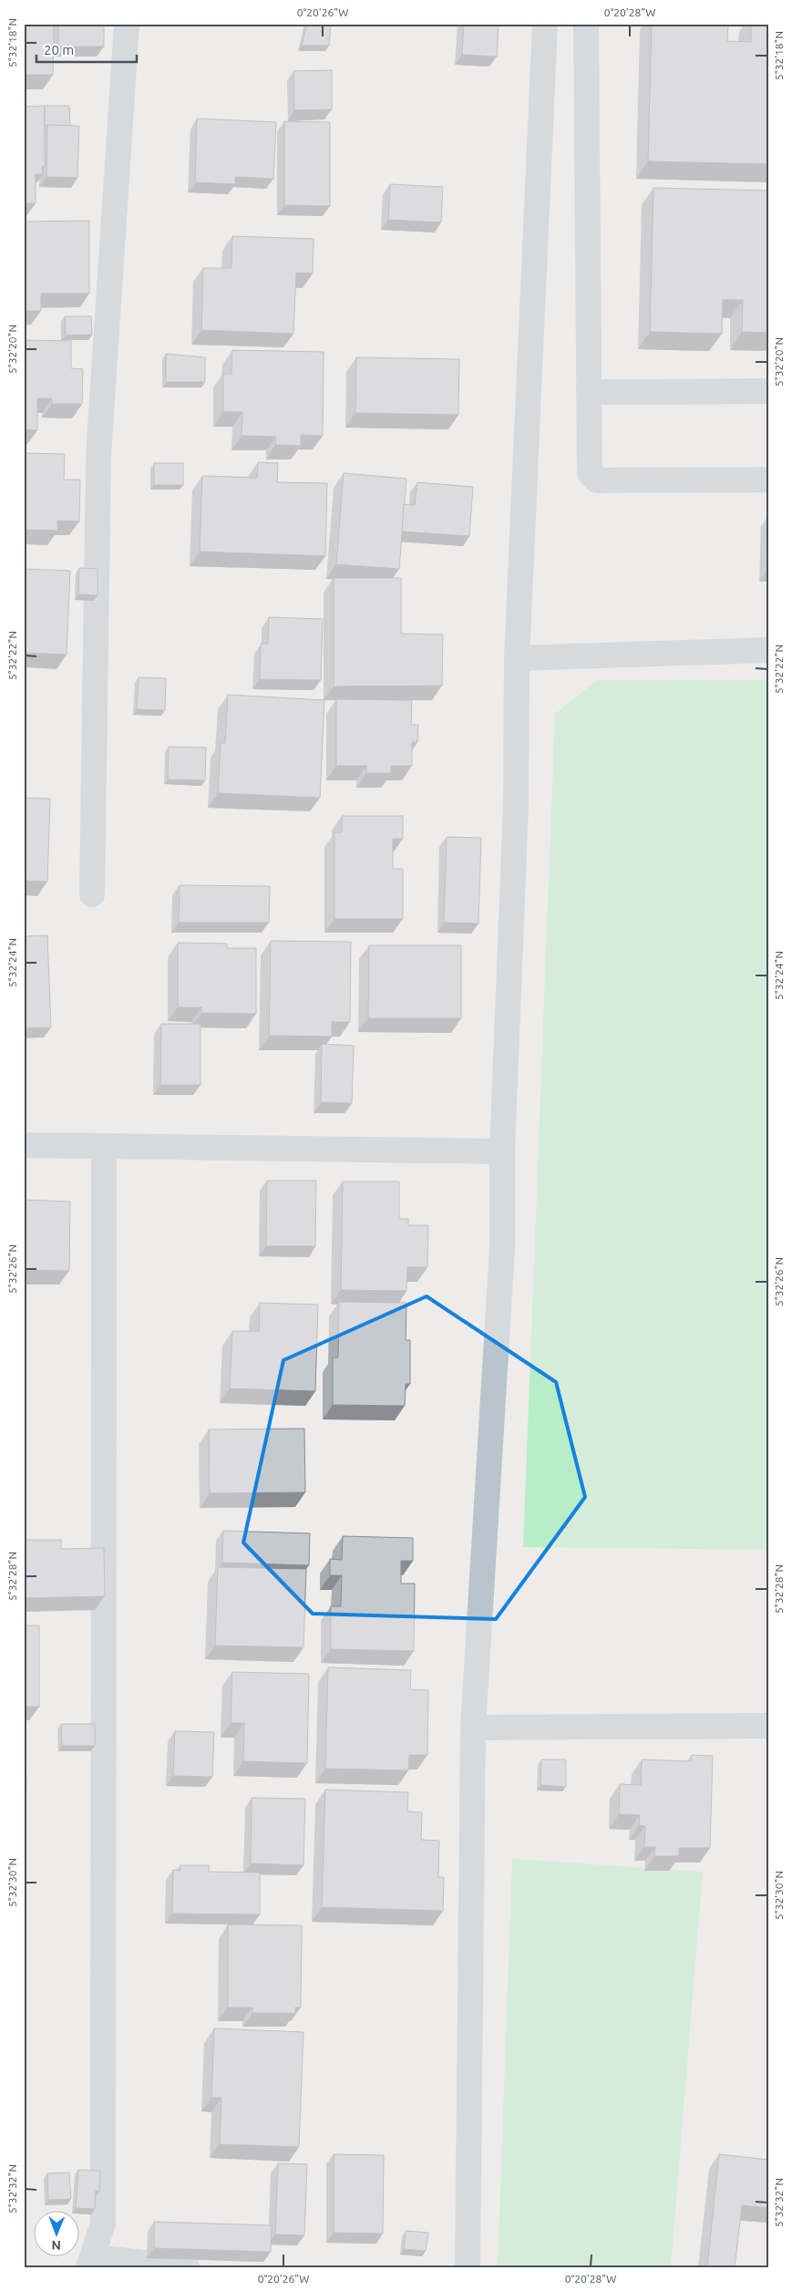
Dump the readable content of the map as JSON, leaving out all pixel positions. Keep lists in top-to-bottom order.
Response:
{
  "scale_bar": "20 m",
  "north": "bottom",
  "coordinates": [
    "0°20'26\"W",
    "0°20'28\"W",
    "5°32'18\"N",
    "5°32'20\"N",
    "5°32'22\"N",
    "5°32'24\"N",
    "5°32'26\"N",
    "5°32'28\"N",
    "5°32'30\"N",
    "5°32'32\"N"
  ]
}
